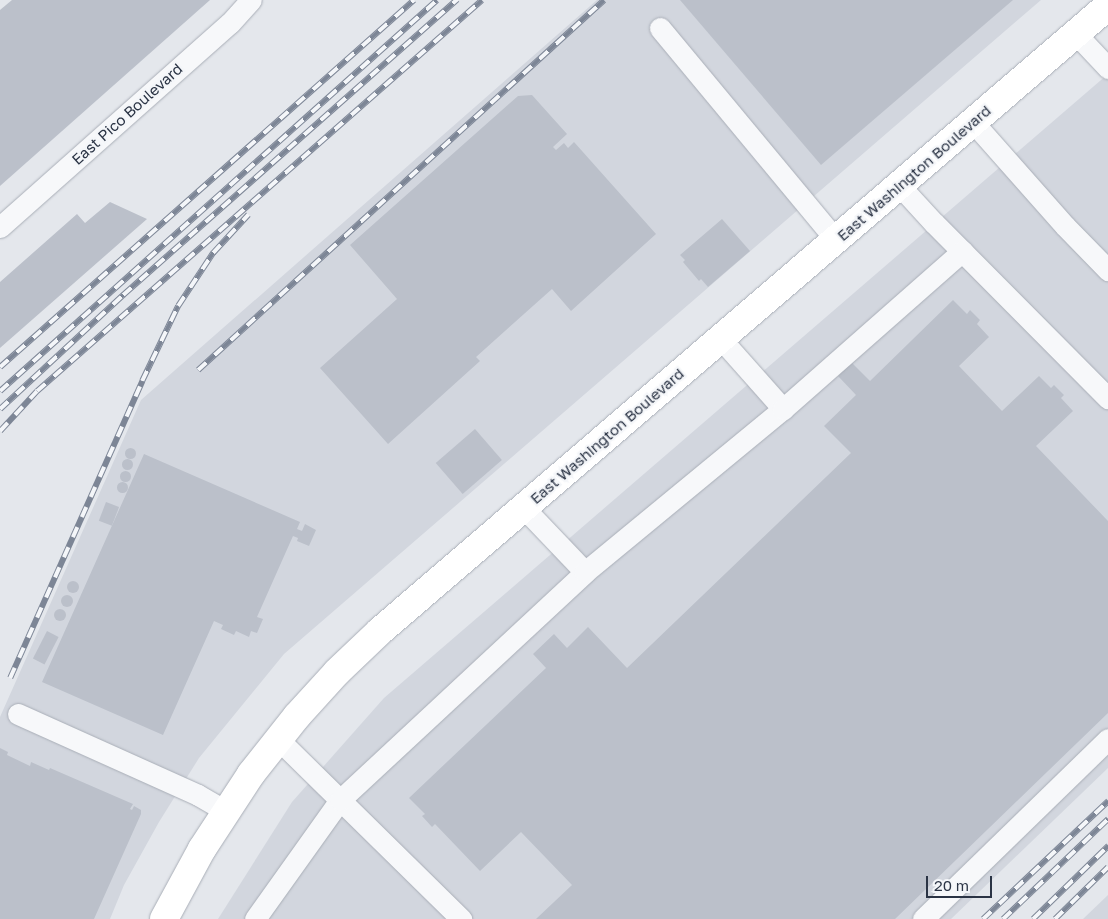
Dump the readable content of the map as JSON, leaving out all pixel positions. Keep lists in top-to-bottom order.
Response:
{
  "streets": {
    "main road": ["East Washington Boulevard"],
    "street": ["East Pico Boulevard"]
  },
  "scale_bar": "20 m"
}
